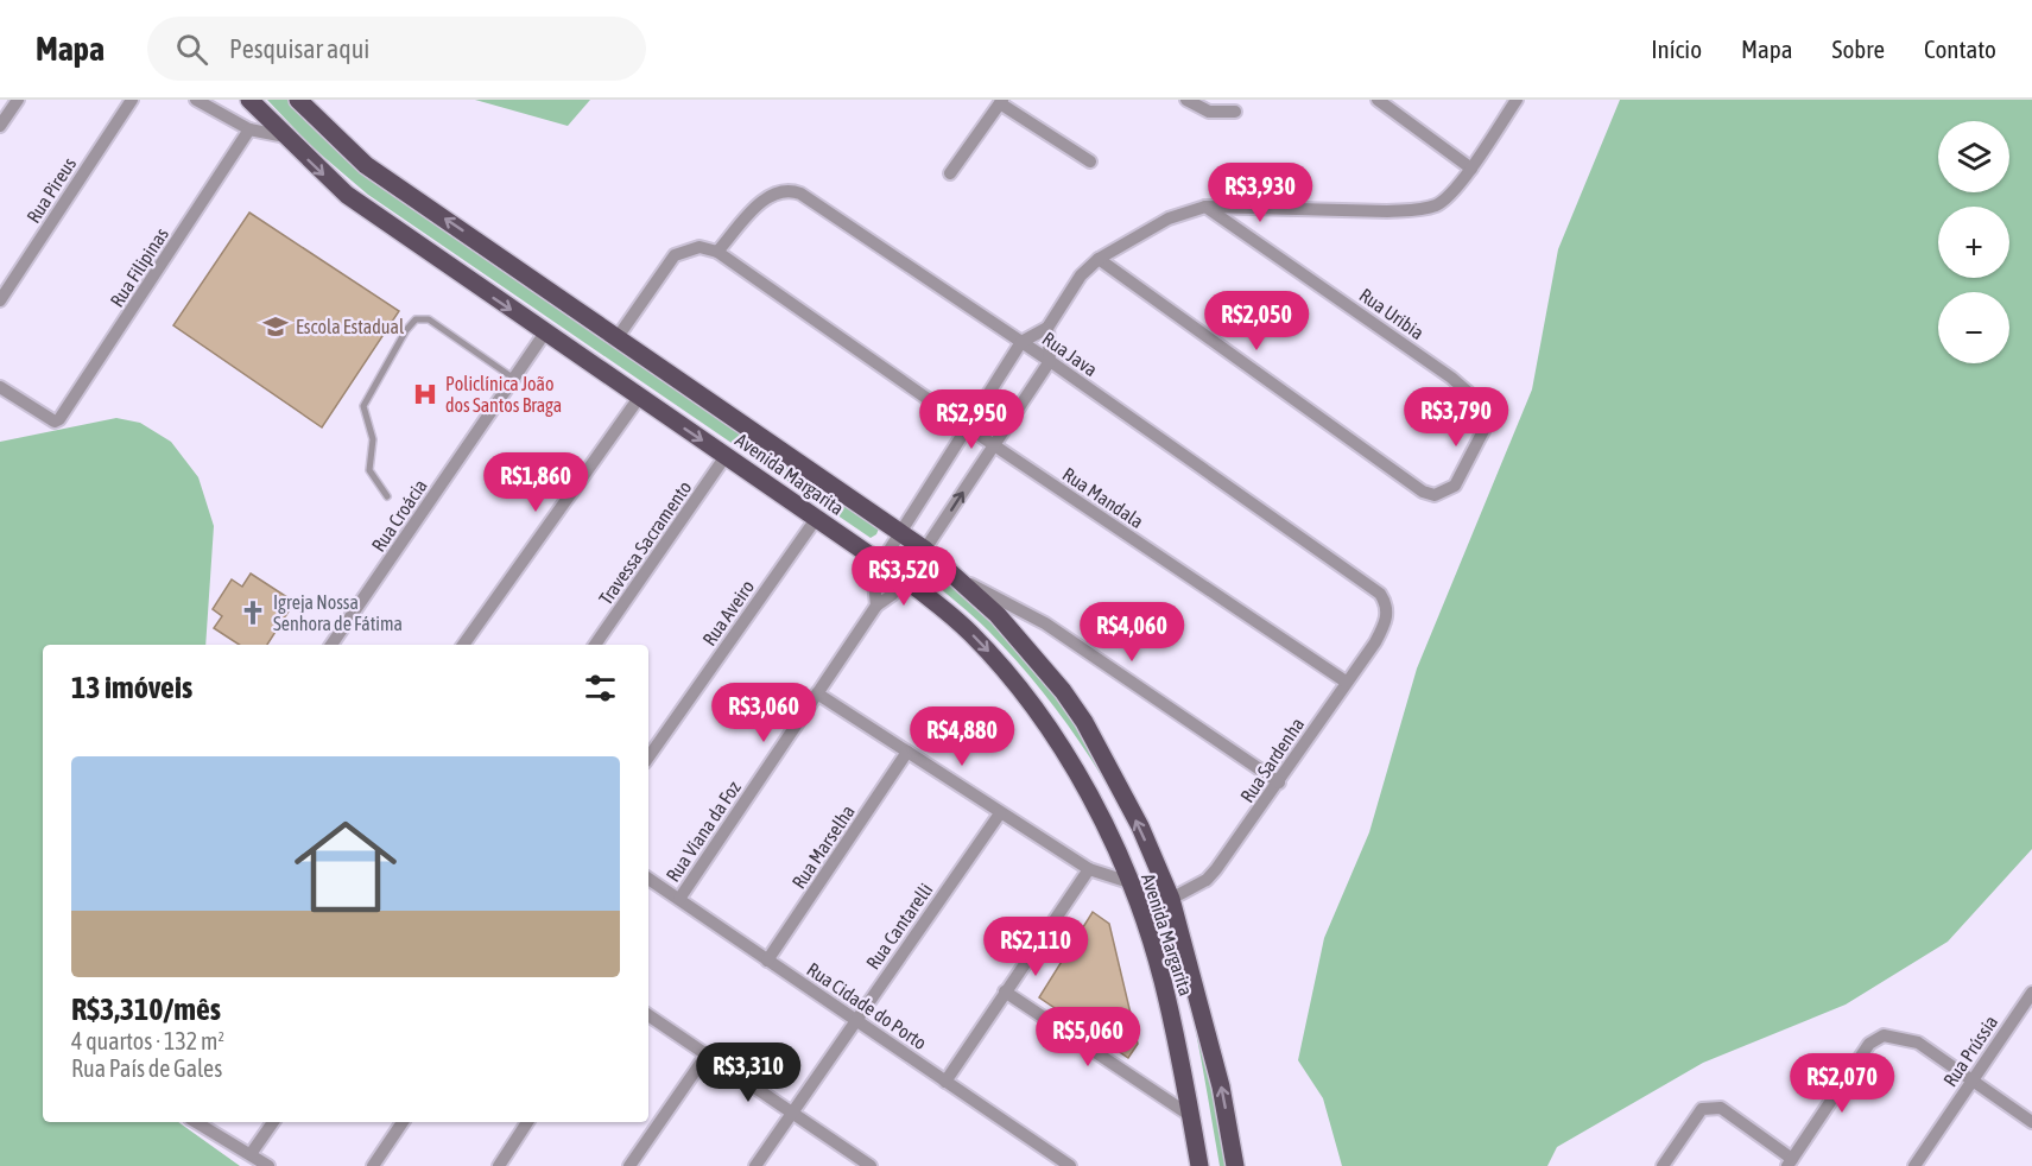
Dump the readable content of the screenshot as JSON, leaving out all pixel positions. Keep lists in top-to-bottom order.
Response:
{
  "streets": {
    "main road": ["Avenida Margarita"],
    "street": [
      "Rua Pireus",
      "Rua Filipinas",
      "Rua Uribia",
      "Rua Java",
      "Rua Mandala",
      "Rua Croácia",
      "Travessa Sacramento",
      "Rua Aveiro",
      "Rua Sardenha",
      "Rua Viana da Foz",
      "Rua Marselha",
      "Rua Cantarelli",
      "Rua Cidade do Porto",
      "Rua Prússia"
    ]
  },
  "crossings": [
    ["Rua Java", "Rua Mandala"],
    ["Rua Java", "Rua Sardenha"],
    ["Rua Java", "Rua Viana da Foz"],
    ["Avenida Margarita", "Rua Croácia"],
    ["Avenida Margarita", "Travessa Sacramento"],
    ["Avenida Margarita", "Rua Aveiro"],
    ["Avenida Margarita", "Rua Sardenha"],
    ["Avenida Margarita", "Rua Viana da Foz"],
    ["Rua Mandala", "Rua Sardenha"],
    ["Rua Mandala", "Rua Viana da Foz"],
    ["Rua Viana da Foz", "Rua Cidade do Porto"],
    ["Rua Marselha", "Rua Cidade do Porto"],
    ["Rua Cantarelli", "Rua Cidade do Porto"]
  ],
  "places": {
    "school or university": ["Escola Estadual"],
    "hospital": ["Policlínica João dos Santos Braga"],
    "church": ["Igreja Nossa Senhora de Fátima"]
  },
  "page": {
    "header": "Mapa",
    "search": "Pesquisar aqui",
    "nav": [
      "Início",
      "Mapa",
      "Sobre",
      "Contato"
    ],
    "map_buttons": ["+", "−"],
    "price": [
      "R$3,930",
      "R$2,050",
      "R$3,790",
      "R$2,950",
      "R$1,860",
      "R$3,520",
      "R$4,060",
      "R$3,060",
      "R$4,880",
      "R$2,110",
      "R$5,060",
      "R$3,310",
      "R$2,070"
    ],
    "heading": "13 imóveis",
    "list": [
      {
        "name": "R$3,310/mês",
        "note": "4 quartos · 132 m² · Rua País de Gales"
      }
    ]
  }
}
